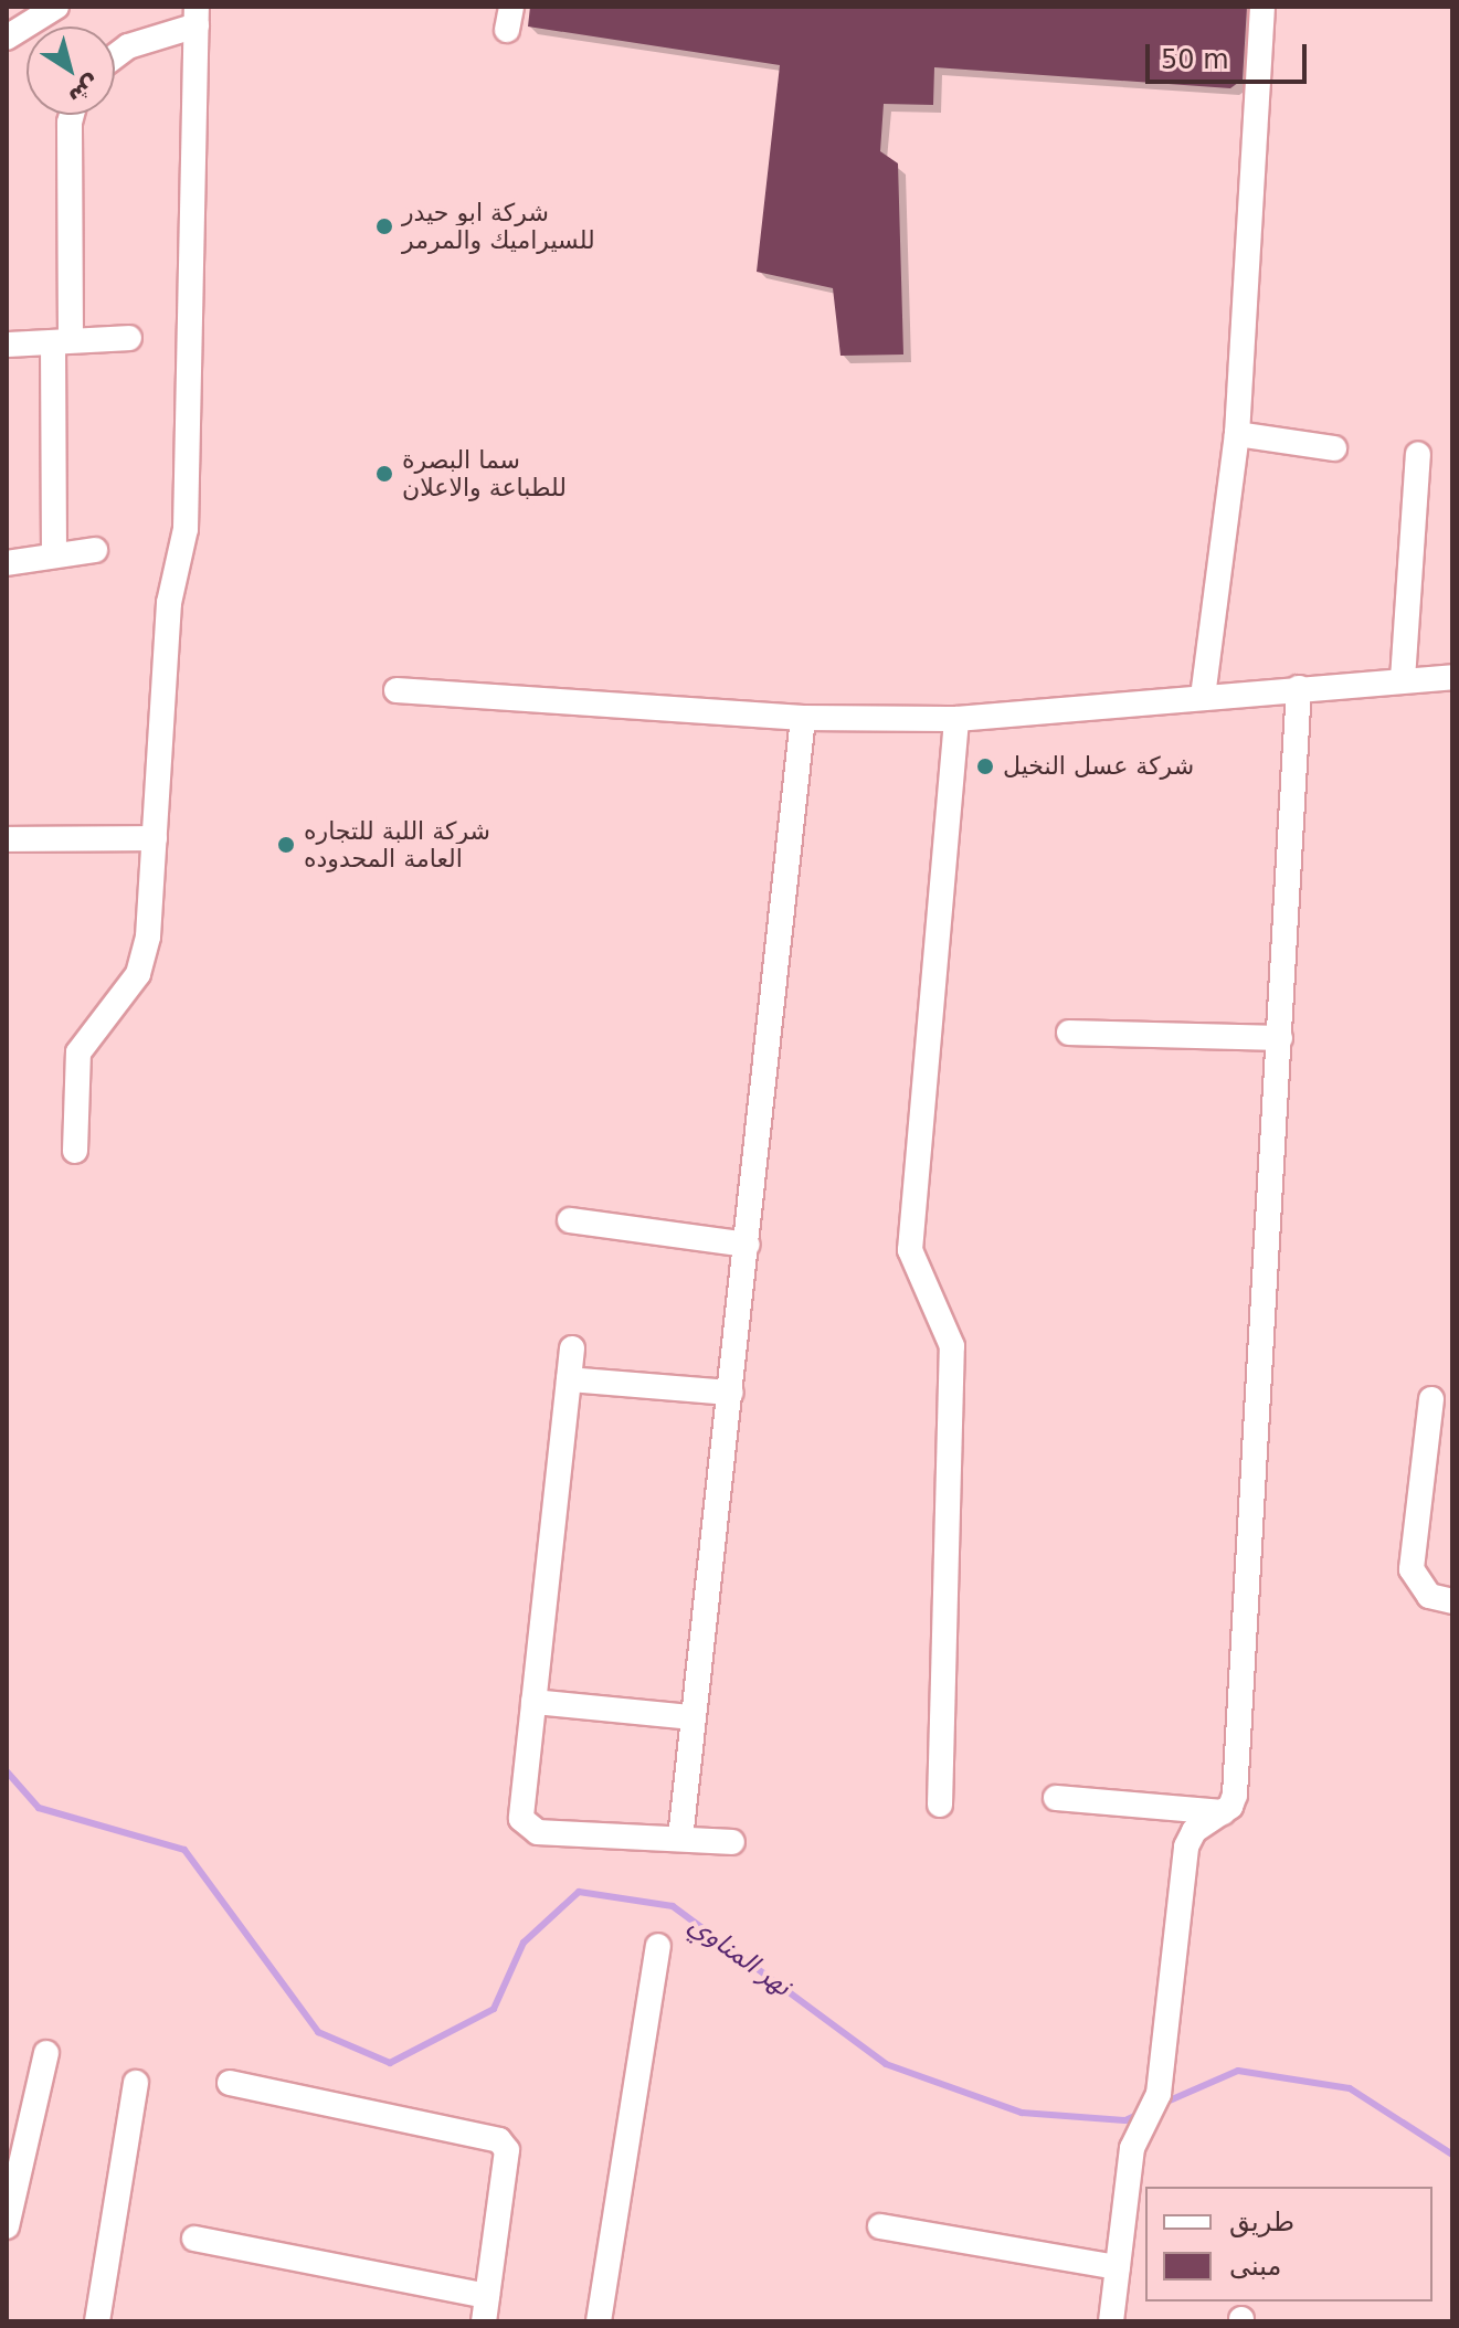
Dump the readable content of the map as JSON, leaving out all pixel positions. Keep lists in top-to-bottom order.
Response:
{
  "water": ["نهر المناوي"],
  "places": [
    "شركة ابو حيدر للسيراميك والمرمر",
    "سما البصرة للطباعة والاعلان",
    "شركة عسل النخيل",
    "شركة اللبة للتجاره العامة المحدوده"
  ],
  "legend": ["طريق", "مبنى"],
  "scale_bar": "50 m",
  "north": "bottom right"
}
